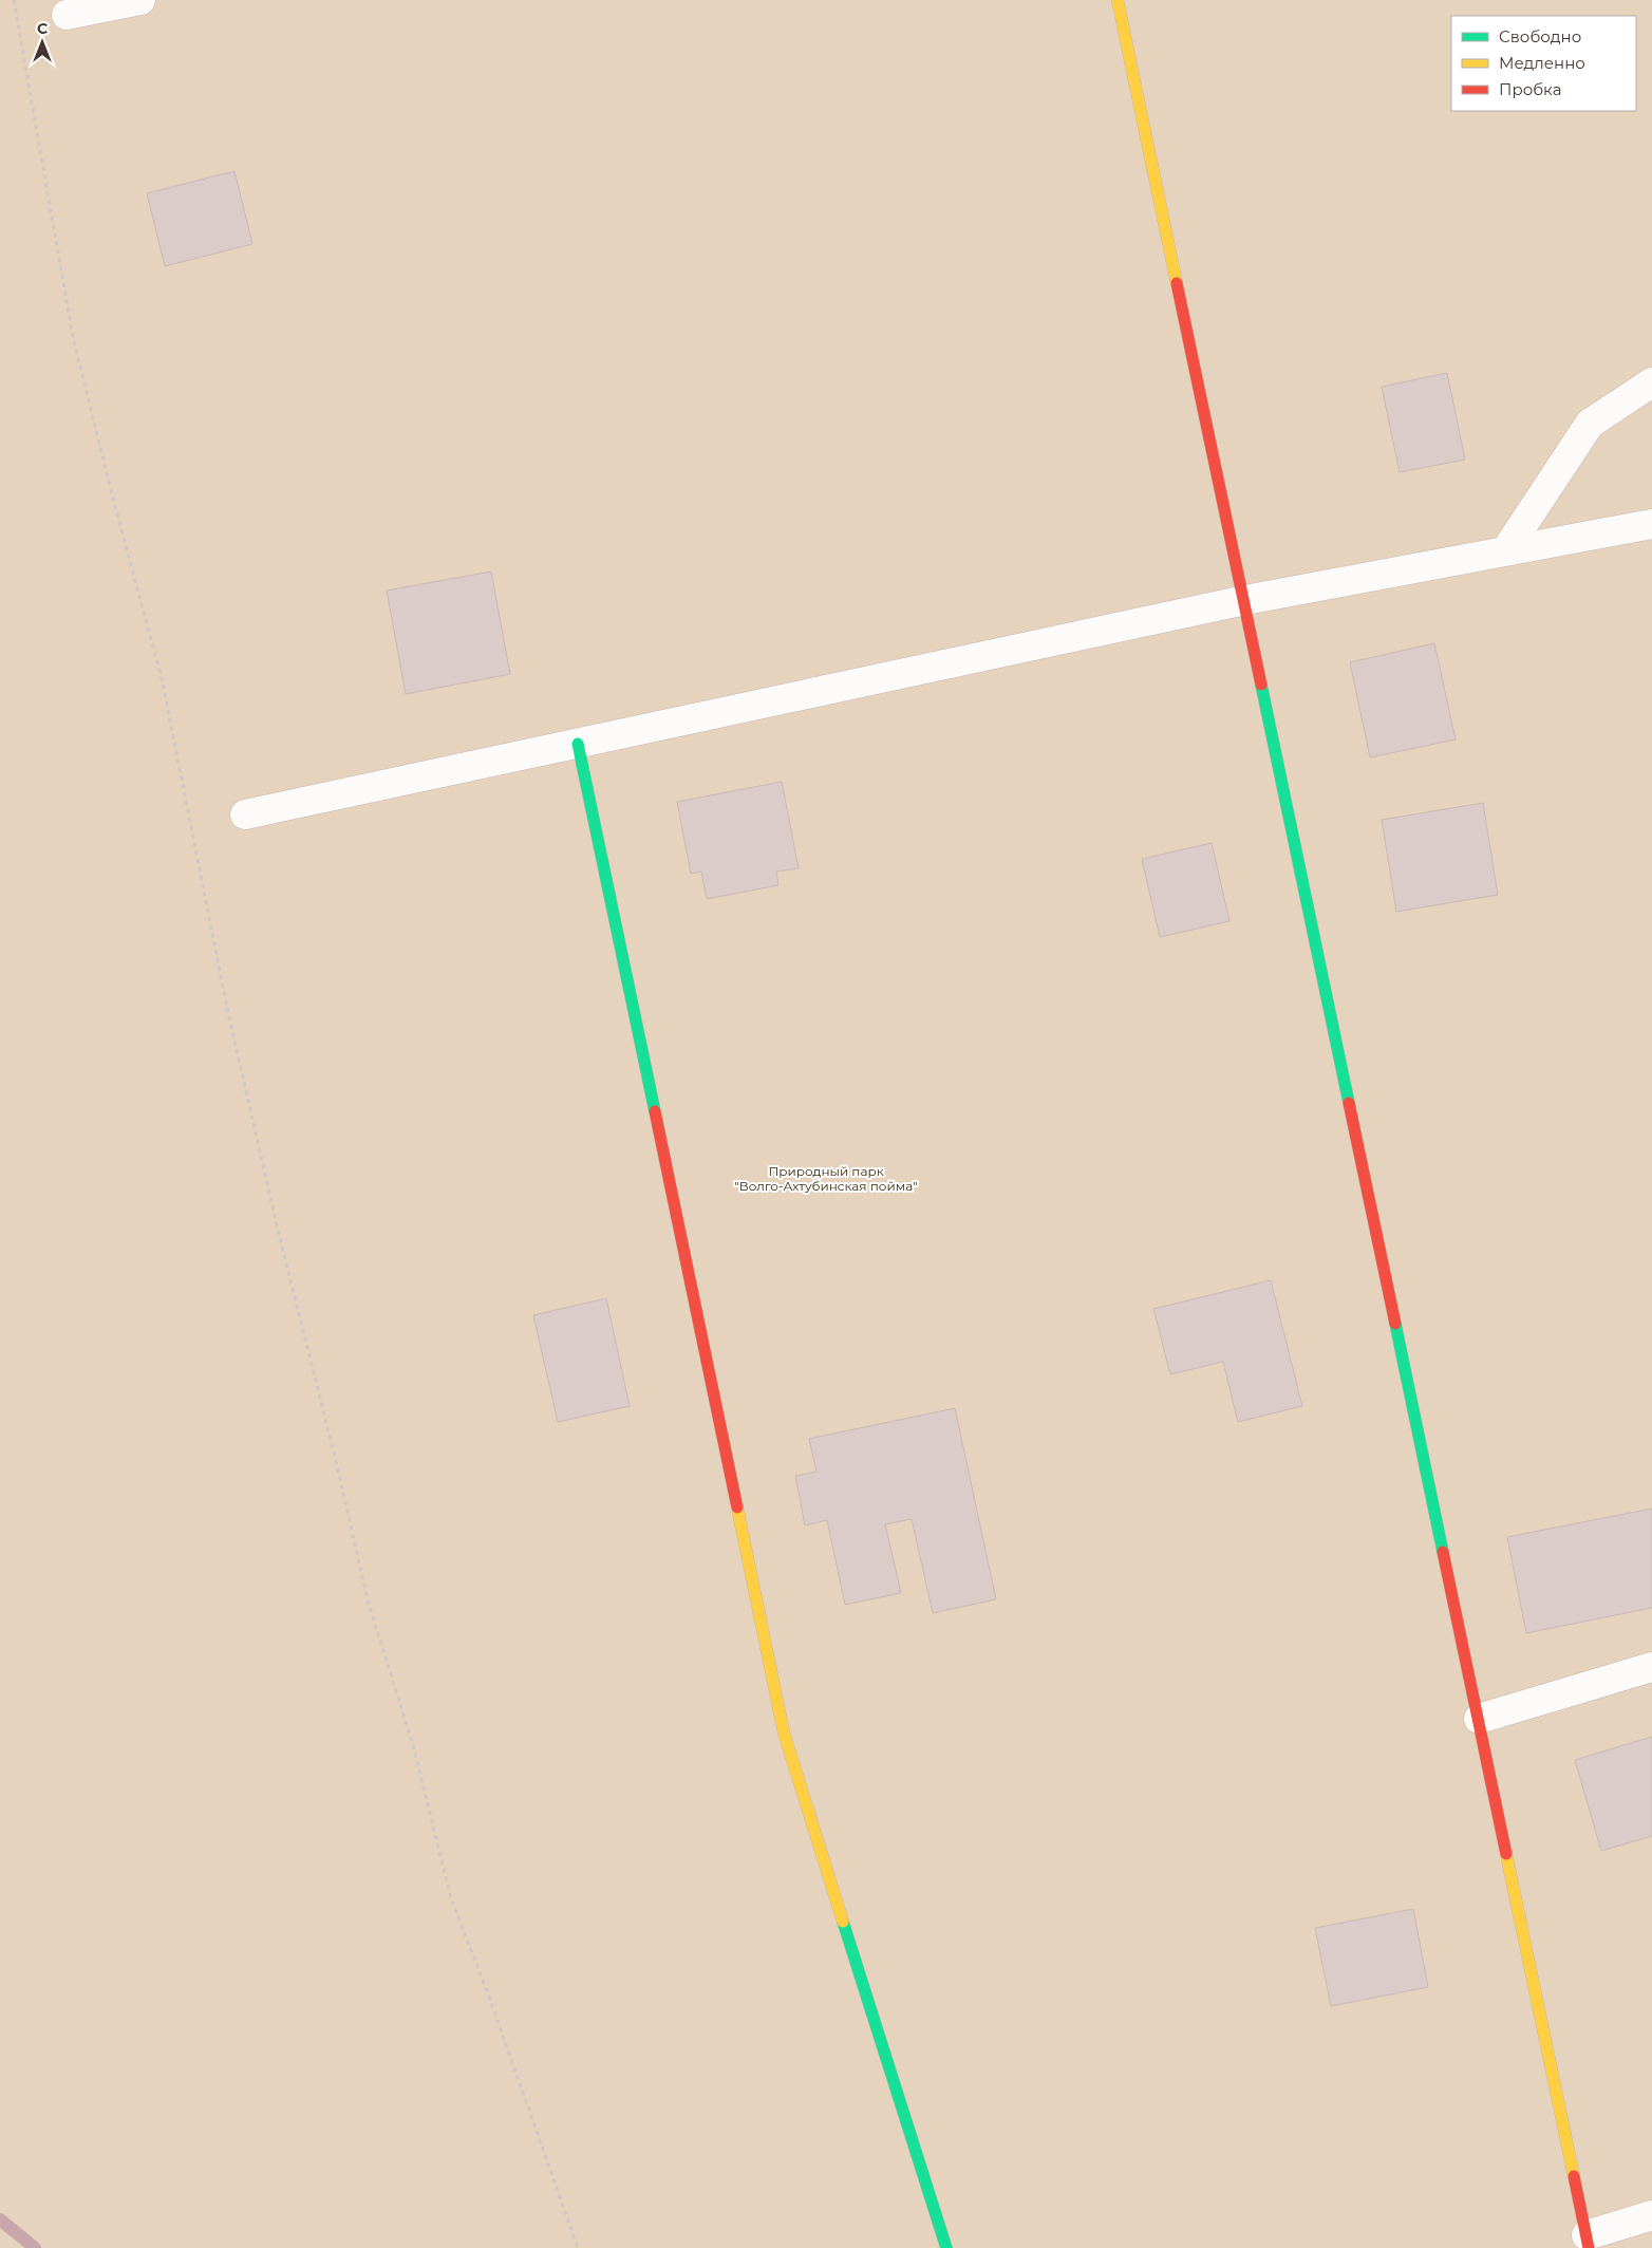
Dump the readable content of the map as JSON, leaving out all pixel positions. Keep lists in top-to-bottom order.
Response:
{
  "parks": ["Природный парк \"Волго-Ахтубинская пойма\""],
  "legend": ["Свободно", "Медленно", "Пробка"],
  "north": "top"
}
